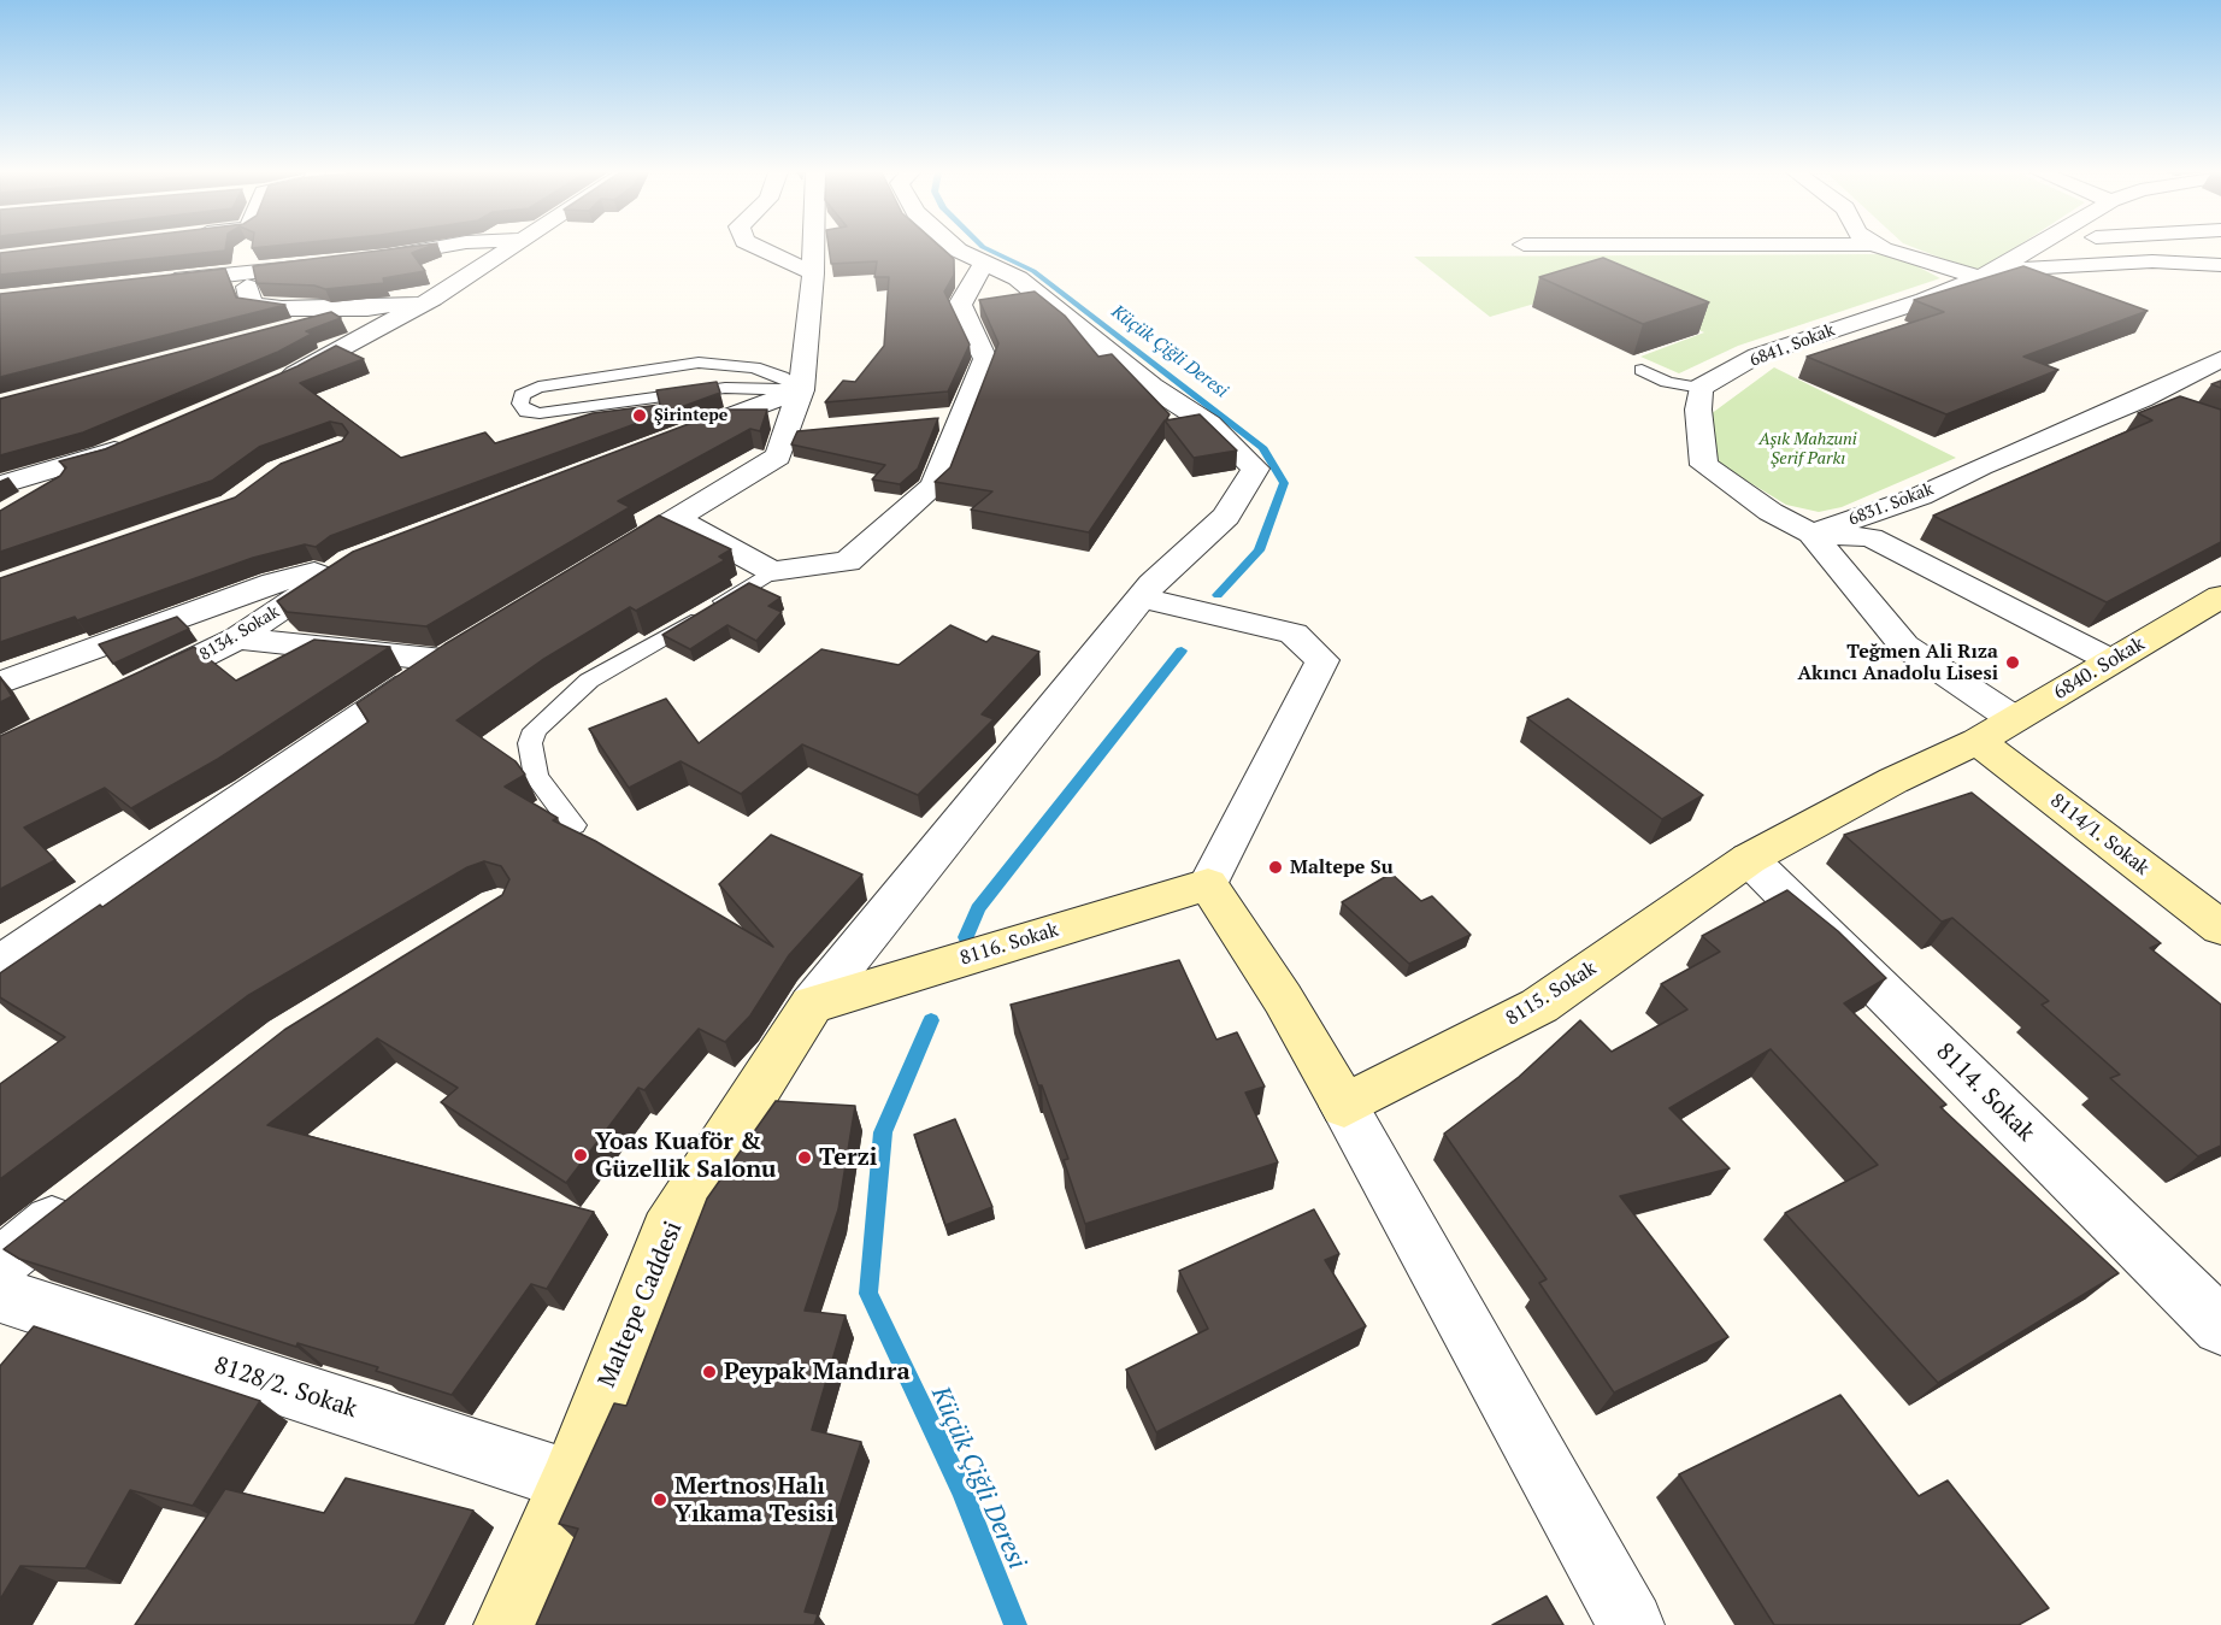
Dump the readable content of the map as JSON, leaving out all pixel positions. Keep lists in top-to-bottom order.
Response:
{
  "streets": {
    "street": [
      "6841. Sokak",
      "6831. Sokak",
      "8134. Sokak",
      "6840. Sokak",
      "8114/1. Sokak",
      "8116. Sokak",
      "8115. Sokak",
      "8114. Sokak",
      "Maltepe Caddesi",
      "8128/2. Sokak"
    ]
  },
  "crossings": [
    ["6840. Sokak", "8114/1. Sokak"],
    ["6840. Sokak", "8115. Sokak"],
    ["8114/1. Sokak", "8115. Sokak"],
    ["8116. Sokak", "Maltepe Caddesi"],
    ["8115. Sokak", "8114. Sokak"],
    ["Maltepe Caddesi", "8128/2. Sokak"]
  ],
  "water": ["Küçük Çiğli Deresi"],
  "parks": ["Aşık Mahzuni Şerif Parkı"],
  "places": [
    "Şirintepe",
    "Teğmen Ali Rıza Akıncı Anadolu Lisesi",
    "Maltepe Su",
    "Yoas Kuaför & Güzellik Salonu",
    "Terzi",
    "Peypak Mandıra",
    "Mertnos Halı Yıkama Tesisi"
  ]
}
